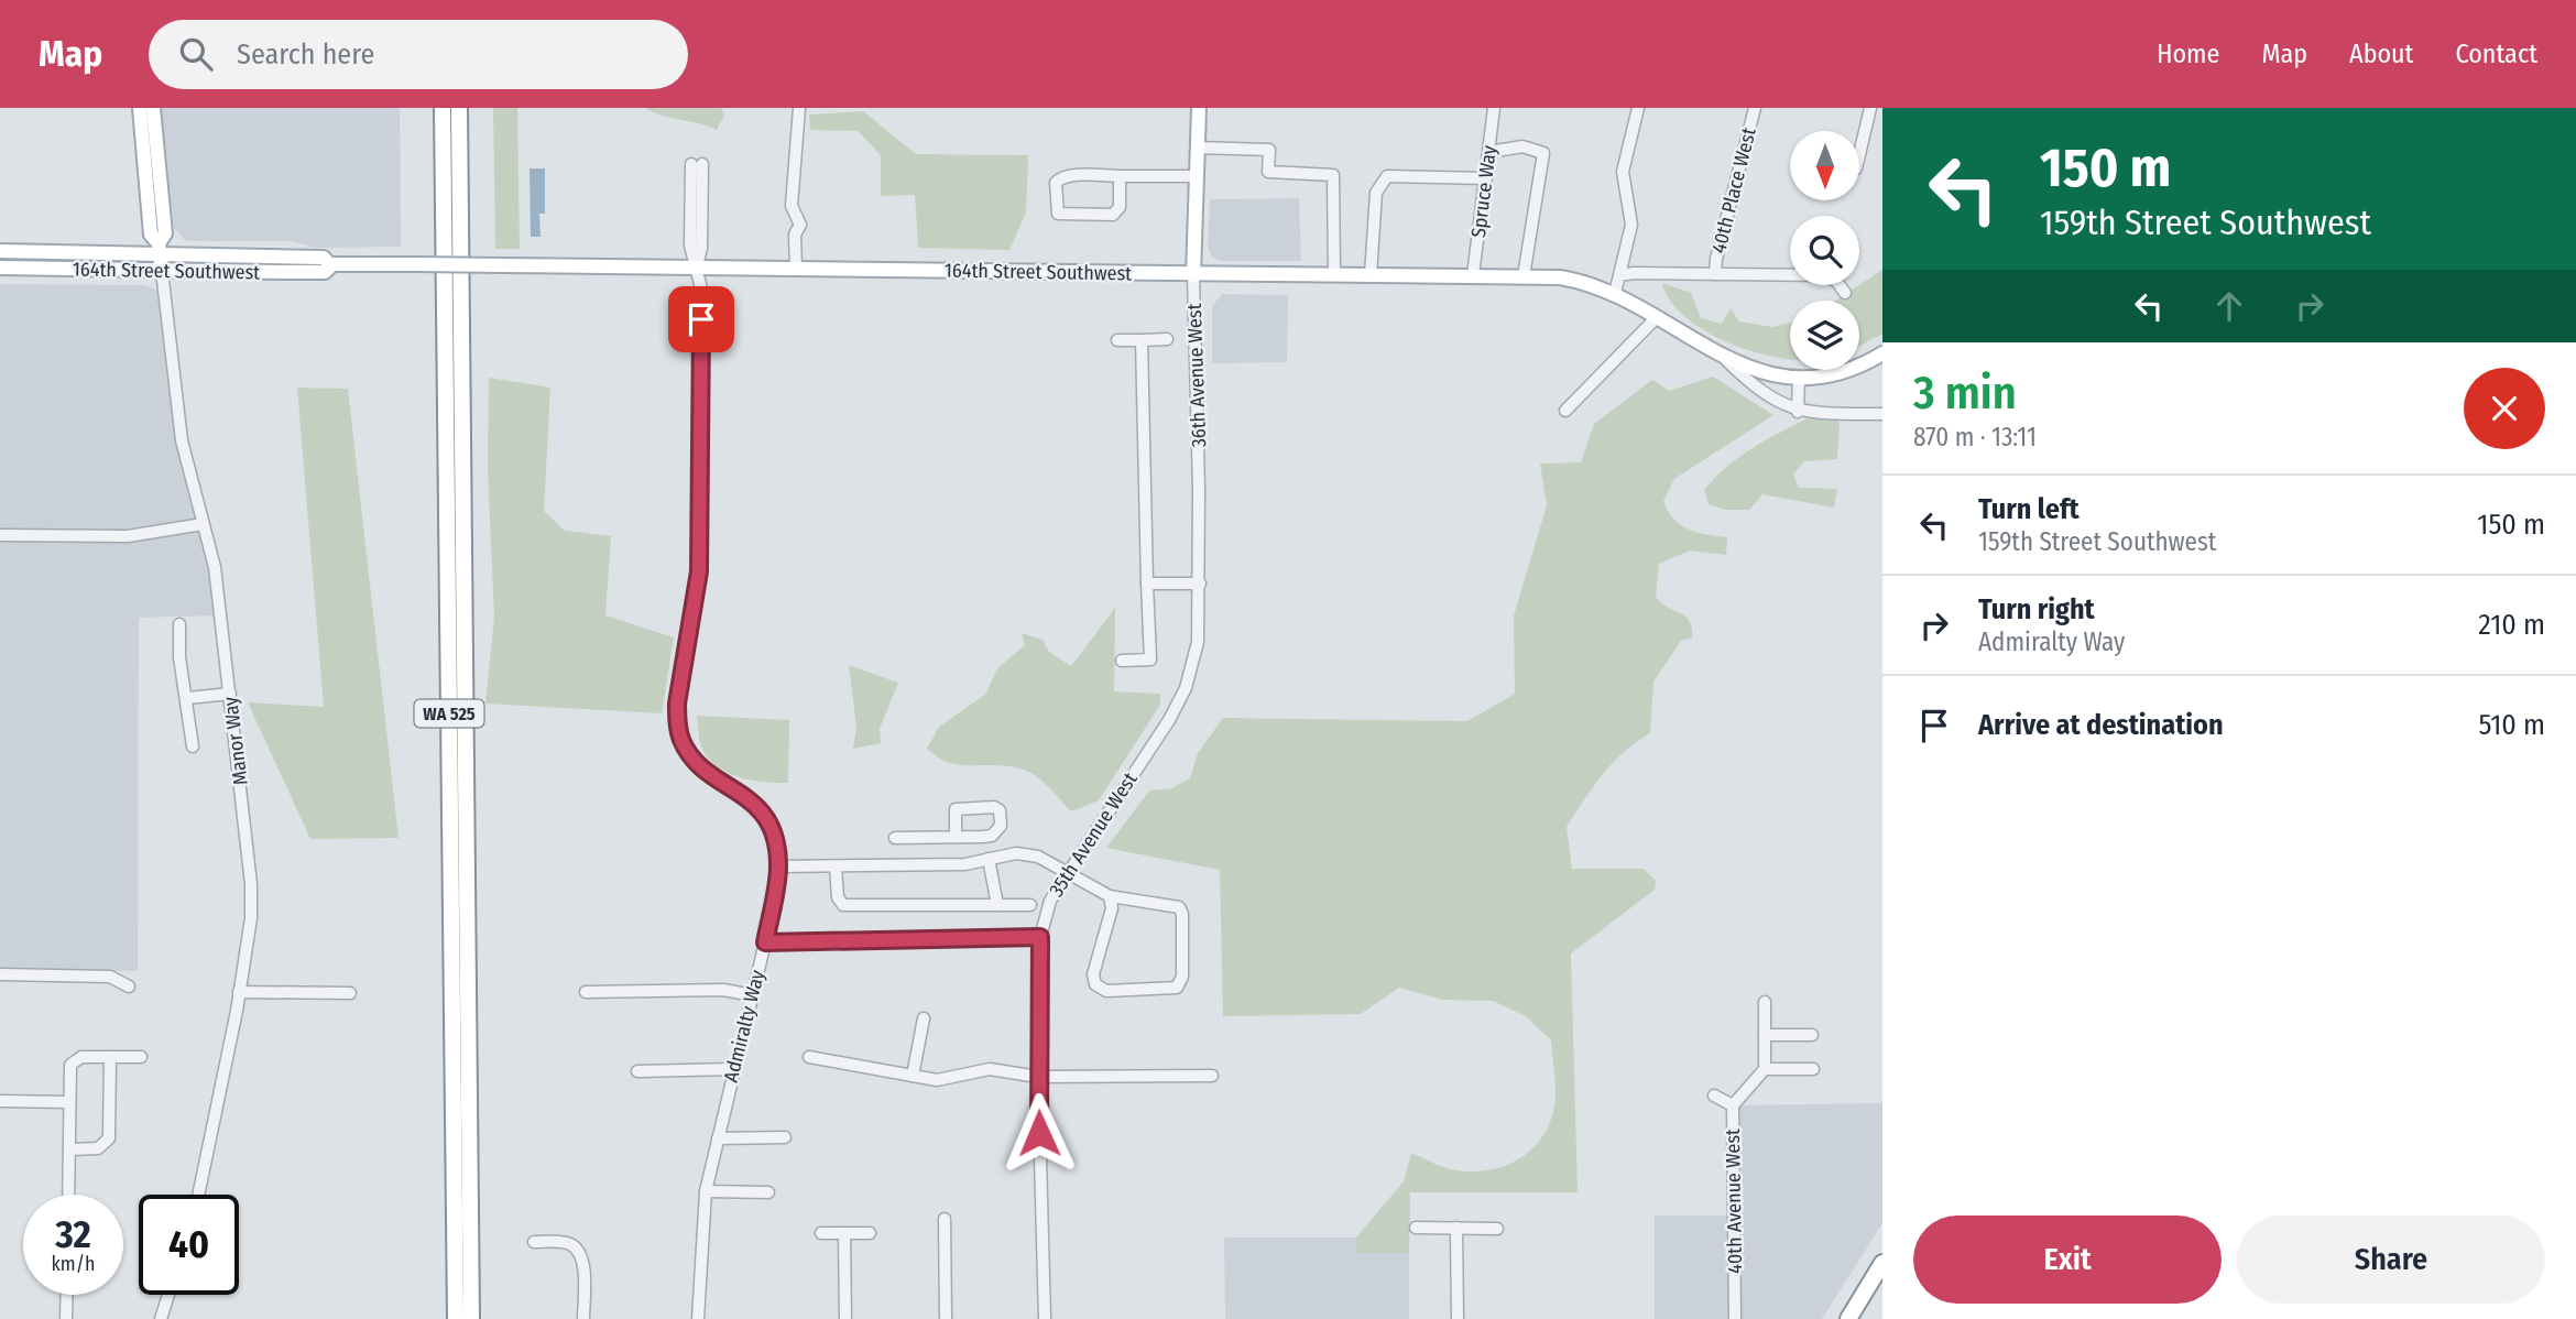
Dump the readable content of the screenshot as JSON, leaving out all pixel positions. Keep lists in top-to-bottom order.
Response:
{
  "streets": {
    "highway": ["WA 525"],
    "main road": ["164th Street Southwest", "36th Avenue West"],
    "street": [
      "40th Place West",
      "Spruce Way",
      "Manor Way",
      "35th Avenue West",
      "Admiralty Way",
      "40th Avenue West"
    ]
  },
  "crossings": [
    ["Spruce Way", "164th Street Southwest"],
    ["164th Street Southwest", "36th Avenue West"],
    ["164th Street Southwest", "Manor Way"],
    ["164th Street Southwest", "Admiralty Way"],
    ["36th Avenue West", "35th Avenue West"]
  ],
  "north": "bottom",
  "page": {
    "header": "Map",
    "search": "Search here",
    "nav": [
      "Home",
      "Map",
      "About",
      "Contact"
    ],
    "turn": ["150 m", "159th Street Southwest"],
    "heading": ["3 min", "870 m · 13:11"],
    "list": [
      {
        "name": "Turn left",
        "note": "159th Street Southwest",
        "value": "150 m"
      },
      {
        "name": "Turn right",
        "note": "Admiralty Way",
        "value": "210 m"
      },
      {
        "name": "Arrive at destination",
        "value": "510 m"
      }
    ],
    "speed": "32 km/h",
    "limit": "40",
    "buttons": ["Exit", "Share"]
  }
}
